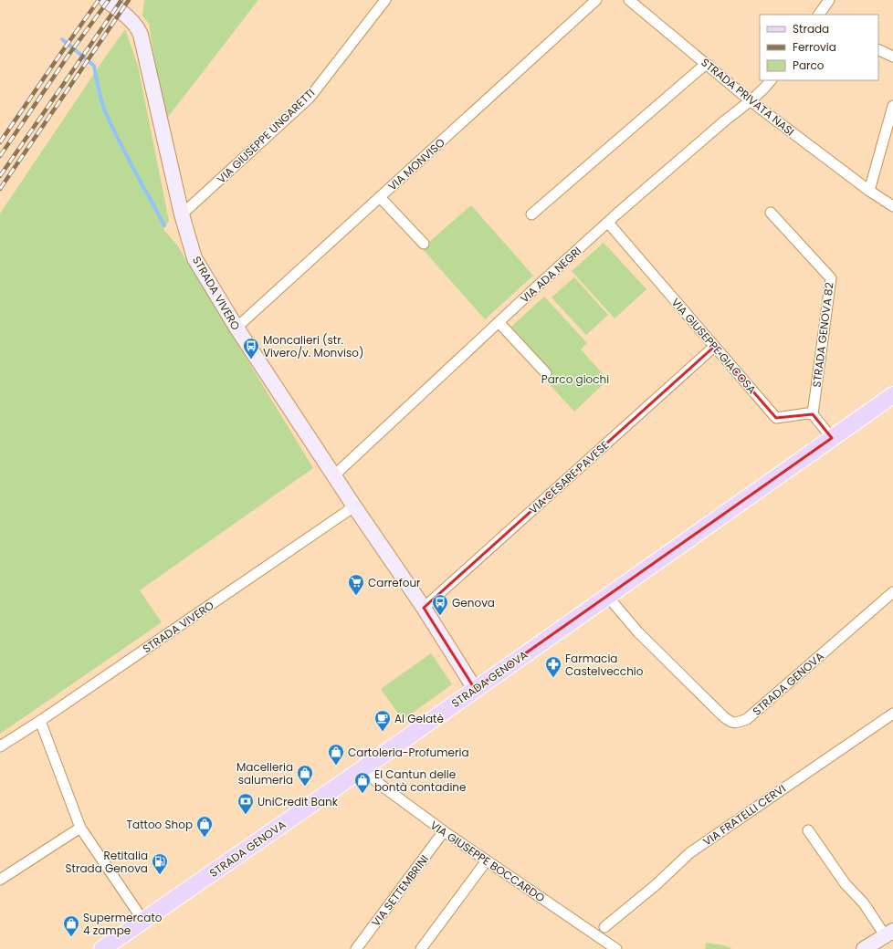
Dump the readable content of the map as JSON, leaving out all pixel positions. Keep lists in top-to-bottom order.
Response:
{
  "streets": {
    "main road": ["STRADA GENOVA"],
    "street": [
      "STRADA PRIVATA NASI",
      "VIA GIUSEPPE UNGARETTI",
      "VIA MONVISO",
      "VIA ADA NEGRI",
      "STRADA VIVERO",
      "STRADA GENOVA 82",
      "VIA GIUSEPPE GIACOSA",
      "VIA CESARE PAVESE",
      "VIA FRATELLI CERVI",
      "VIA GIUSEPPE BOCCARDO",
      "VIA SETTEMBRINI"
    ]
  },
  "crossings": [
    ["STRADA PRIVATA NASI", "VIA ADA NEGRI"],
    ["VIA GIUSEPPE UNGARETTI", "STRADA VIVERO"],
    ["VIA MONVISO", "STRADA VIVERO"],
    ["VIA ADA NEGRI", "STRADA VIVERO"],
    ["VIA ADA NEGRI", "VIA GIUSEPPE GIACOSA"],
    ["STRADA VIVERO", "VIA CESARE PAVESE"],
    ["STRADA VIVERO", "STRADA GENOVA"],
    ["STRADA GENOVA 82", "VIA GIUSEPPE GIACOSA"],
    ["VIA GIUSEPPE GIACOSA", "VIA CESARE PAVESE"],
    ["STRADA GENOVA", "VIA GIUSEPPE BOCCARDO"],
    ["VIA GIUSEPPE BOCCARDO", "VIA SETTEMBRINI"]
  ],
  "parks": ["Parco giochi"],
  "places": {
    "bus stop": ["Moncalieri (str. Vivero/v. Monviso)", "Genova"],
    "supermarket": ["Carrefour"],
    "pharmacy": ["Farmacia Castelvecchio"],
    "cafe": ["Al Gelatè"],
    "shop": [
      "Cartoleria-Profumeria",
      "Macelleria salumeria",
      "El Cantun delle bontà contadine",
      "Tattoo Shop",
      "Supermercato 4 zampe"
    ],
    "bank": ["UniCredit Bank"],
    "fuel station": ["Retitalia Strada Genova"]
  },
  "legend": ["Strada", "Ferrovia", "Parco"]
}
